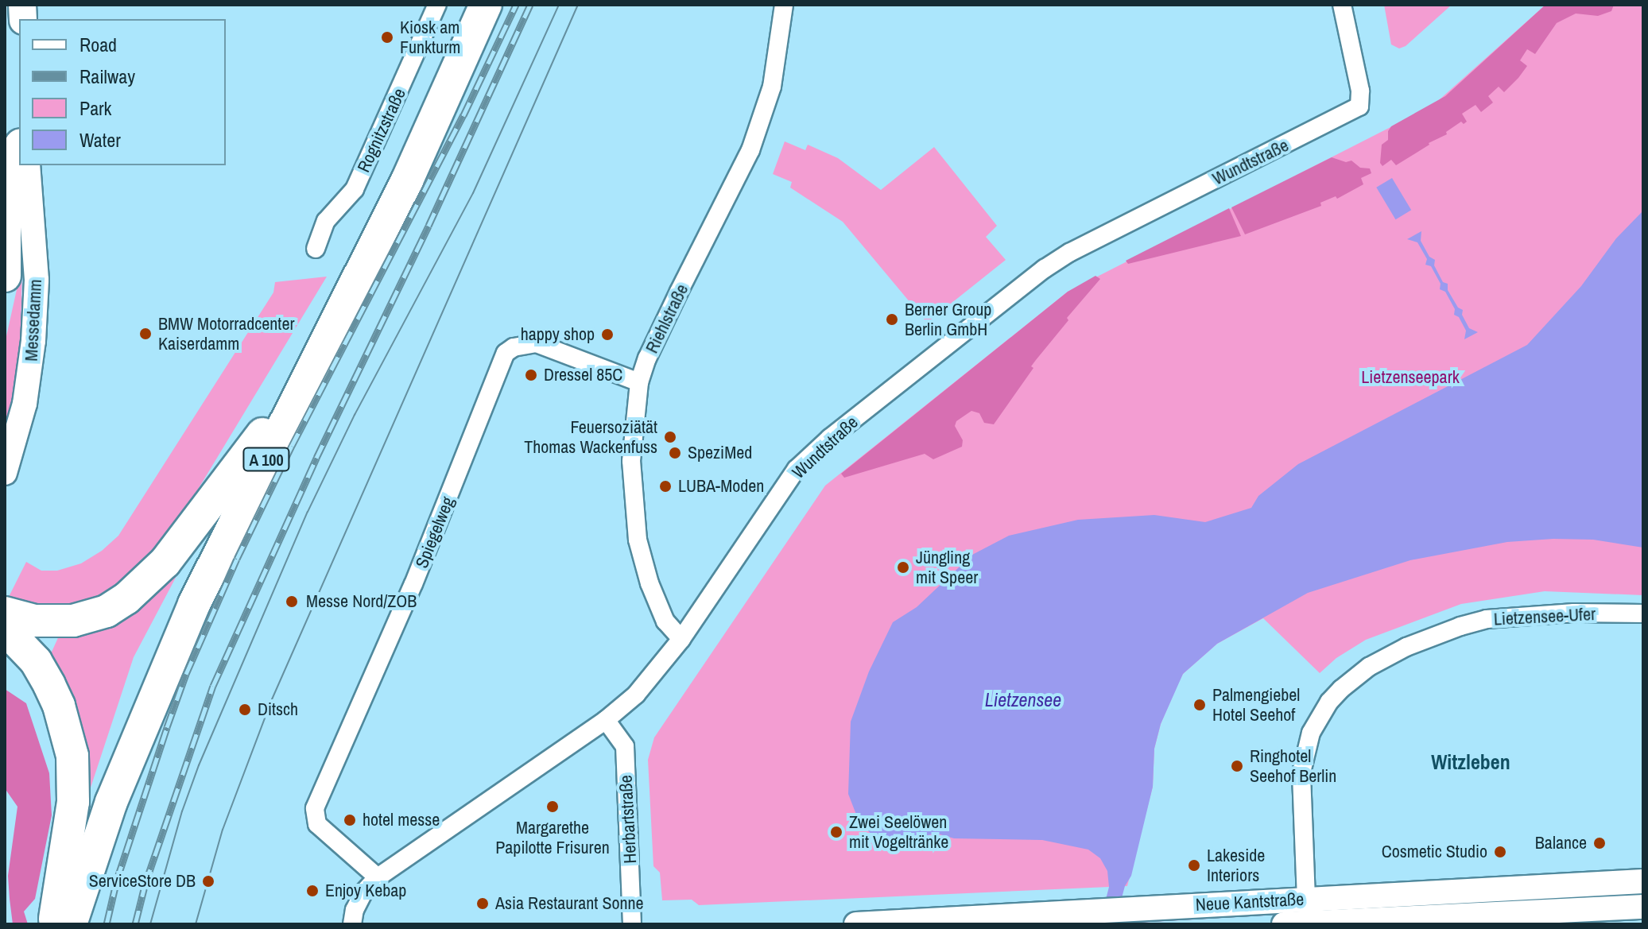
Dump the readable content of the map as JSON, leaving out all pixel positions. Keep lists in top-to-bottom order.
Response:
{
  "streets": {
    "highway": ["A 100"],
    "main road": ["Messedamm", "Neue Kantstraße"],
    "street": [
      "Rognitzstraße",
      "Wundtstraße",
      "Riehlstraße",
      "Spiegelweg",
      "Lietzensee-Ufer",
      "Herbartstraße"
    ]
  },
  "crossings": [
    ["Wundtstraße", "Riehlstraße"],
    ["Wundtstraße", "Spiegelweg"],
    ["Wundtstraße", "Herbartstraße"],
    ["Riehlstraße", "Spiegelweg"],
    ["Lietzensee-Ufer", "Neue Kantstraße"]
  ],
  "districts": ["Witzleben"],
  "water": ["Lietzensee"],
  "parks": ["Lietzenseepark"],
  "places": [
    "Kiosk am Funkturm",
    "Berner Group Berlin GmbH",
    "BMW Motorradcenter Kaiserdamm",
    "happy shop",
    "Dressel 85C",
    "Feuersoziätät Thomas Wackenfuss",
    "SpeziMed",
    "LUBA-Moden",
    "Jüngling mit Speer",
    "Messe Nord/ZOB",
    "Palmengiebel Hotel Seehof",
    "Ditsch",
    "Ringhotel Seehof Berlin",
    "Margarethe Papilotte Frisuren",
    "hotel messe",
    "Zwei Seelöwen mit Vogeltränke",
    "Balance",
    "Cosmetic Studio",
    "Lakeside Interiors",
    "ServiceStore DB",
    "Enjoy Kebap",
    "Asia Restaurant Sonne"
  ],
  "legend": [
    "Road",
    "Railway",
    "Park",
    "Water"
  ]
}
